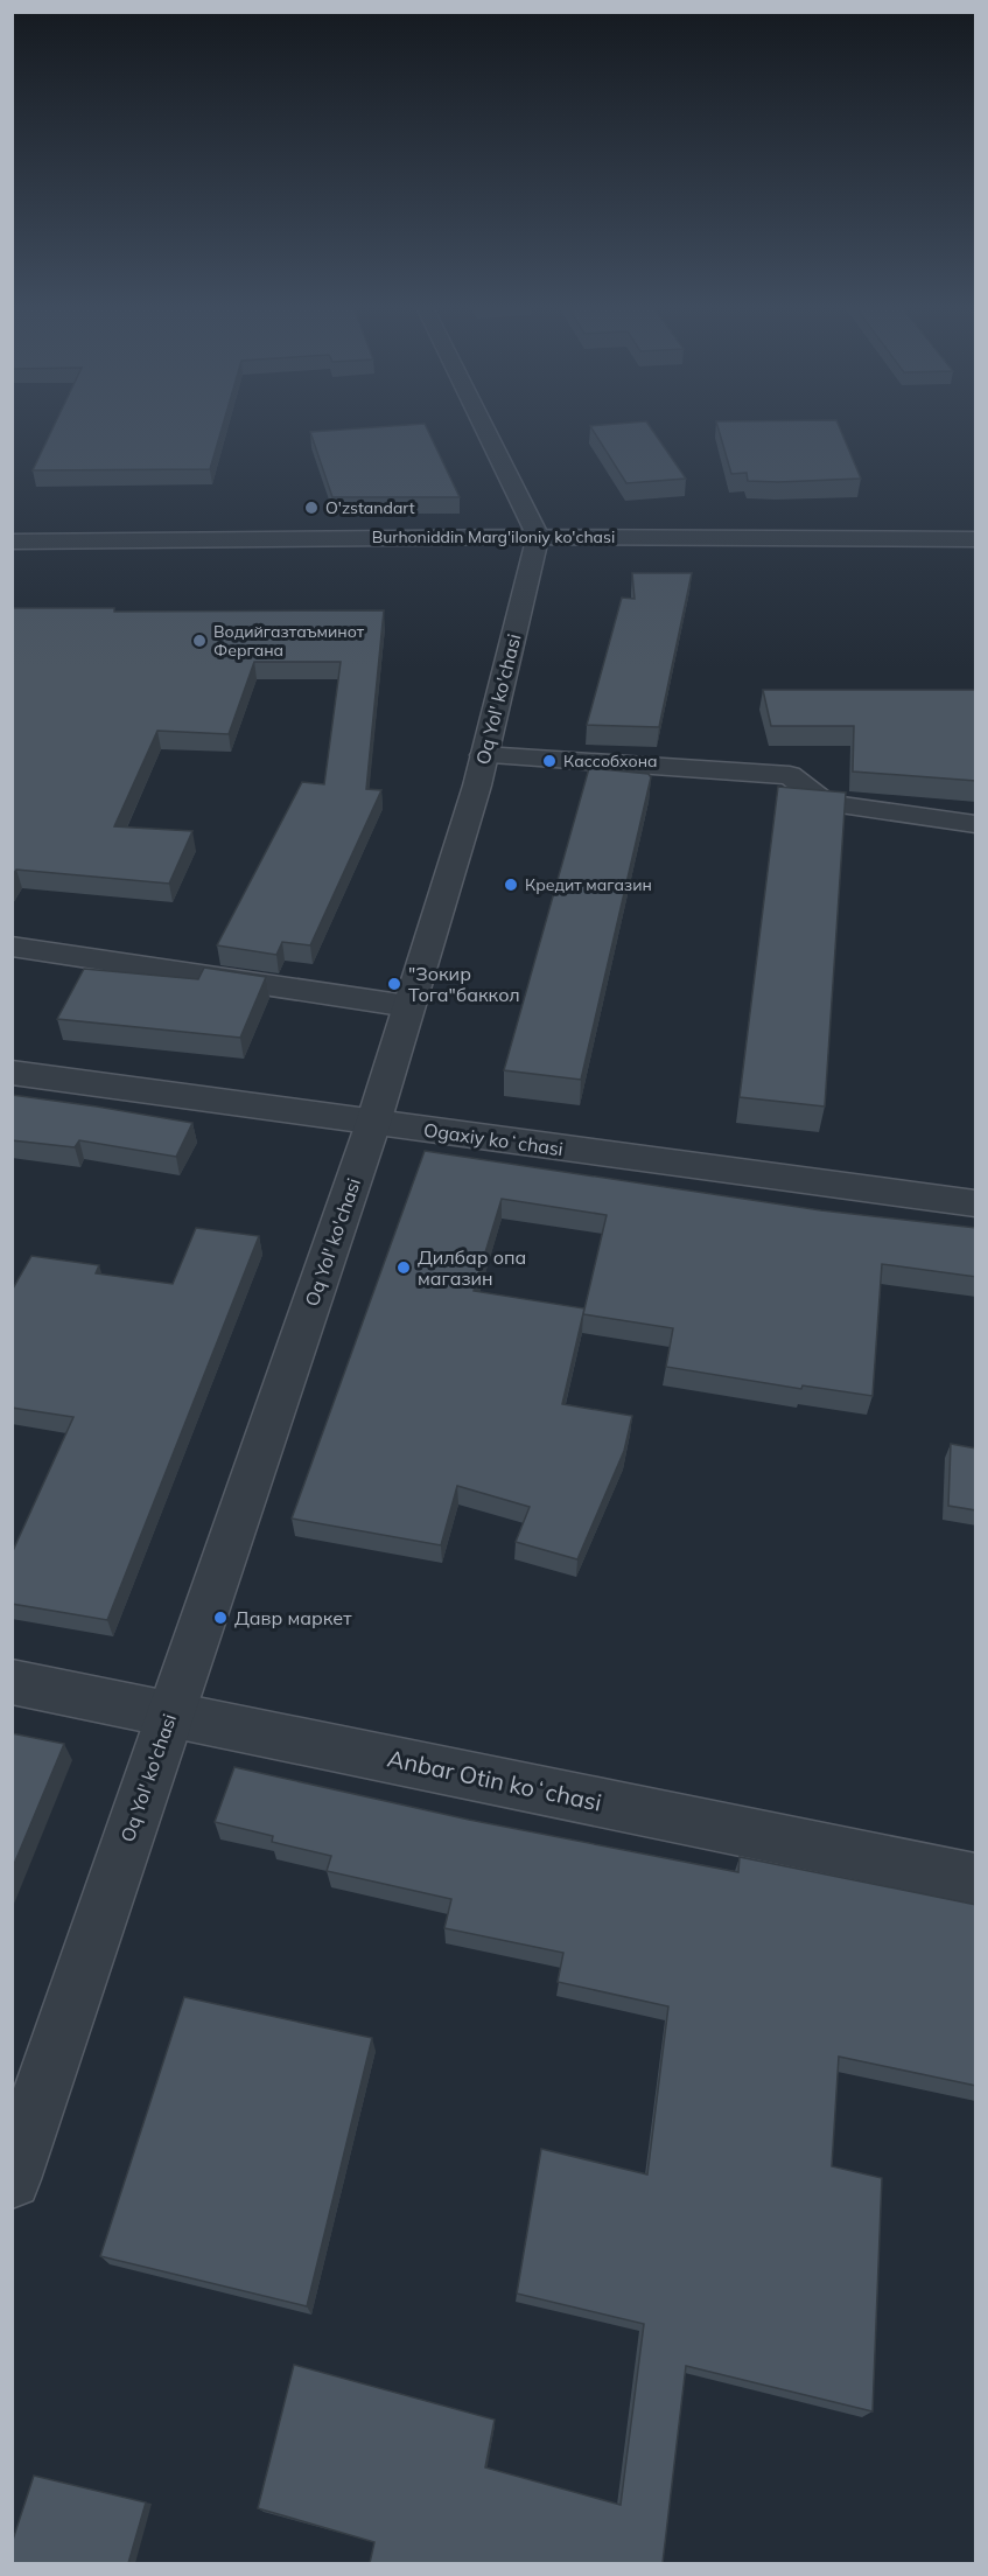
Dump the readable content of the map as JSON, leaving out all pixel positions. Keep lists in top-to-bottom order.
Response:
{
  "streets": {
    "street": [
      "Burhoniddin Marg'iloniy ko'chasi",
      "Oq Yol' ko'chasi",
      "Ogaxiy koʻchasi",
      "Anbar Otin koʻchasi"
    ]
  },
  "crossings": [
    ["Burhoniddin Marg'iloniy ko'chasi", "Oq Yol' ko'chasi"],
    ["Oq Yol' ko'chasi", "Ogaxiy koʻchasi"],
    ["Oq Yol' ko'chasi", "Anbar Otin koʻchasi"]
  ],
  "places": [
    "O'zstandart",
    "Водийгазтаъминот Фергана",
    "Кассобхона",
    "Кредит магазин",
    "\"Зокир Тога\"баккол",
    "Дилбар опа магазин",
    "Давр маркет"
  ]
}
